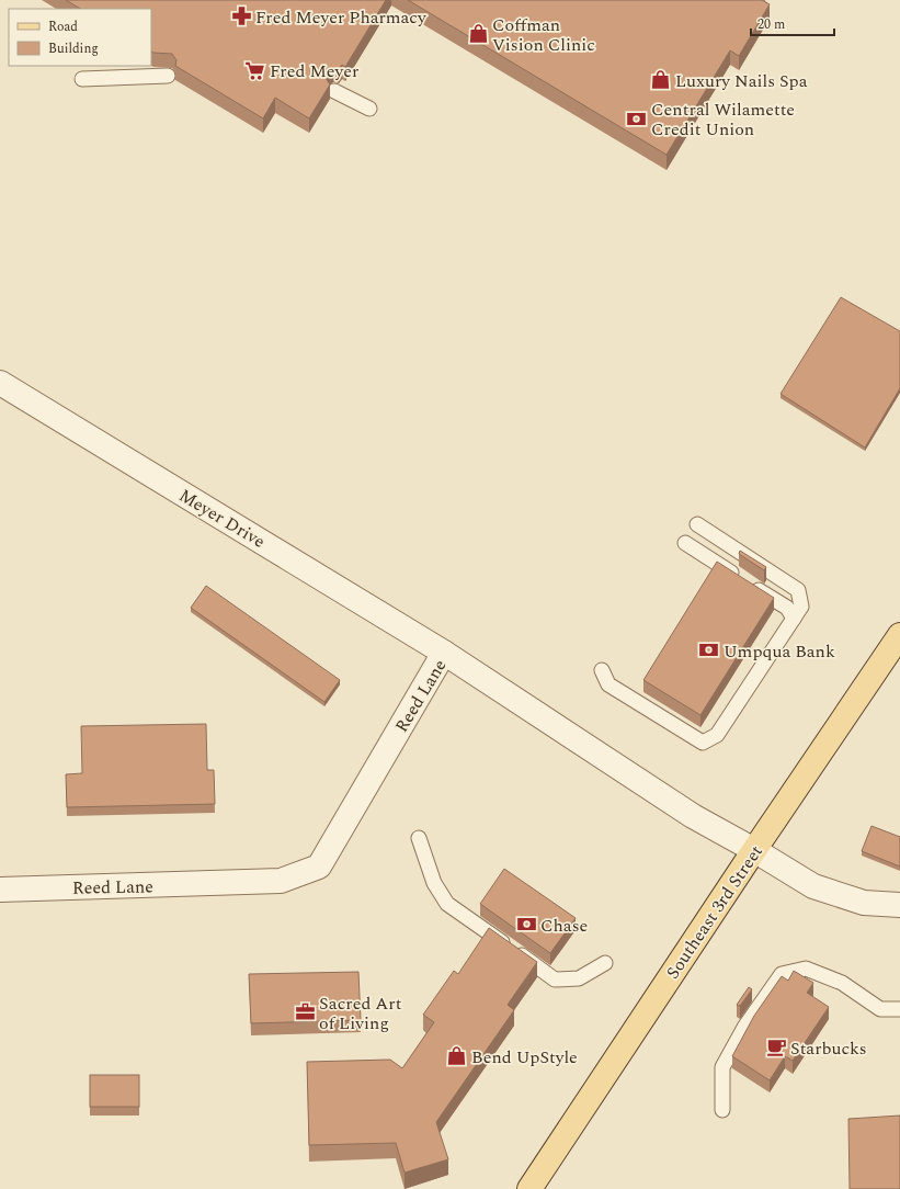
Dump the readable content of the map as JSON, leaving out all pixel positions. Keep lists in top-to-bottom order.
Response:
{
  "streets": {
    "main road": ["Southeast 3rd Street"],
    "street": ["Meyer Drive", "Reed Lane"]
  },
  "crossings": [
    ["Meyer Drive", "Reed Lane"],
    ["Reed Lane", "Southeast 3rd Street"]
  ],
  "places": {
    "pharmacy": ["Fred Meyer Pharmacy"],
    "shop": ["Coffman Vision Clinic", "Luxury Nails Spa", "Bend UpStyle"],
    "supermarket": ["Fred Meyer"],
    "bank": ["Central Wilamette Credit Union", "Umpqua Bank", "Chase"],
    "office": ["Sacred Art of Living"],
    "cafe": ["Starbucks"]
  },
  "legend": ["Road", "Building"],
  "scale_bar": "20 m"
}
